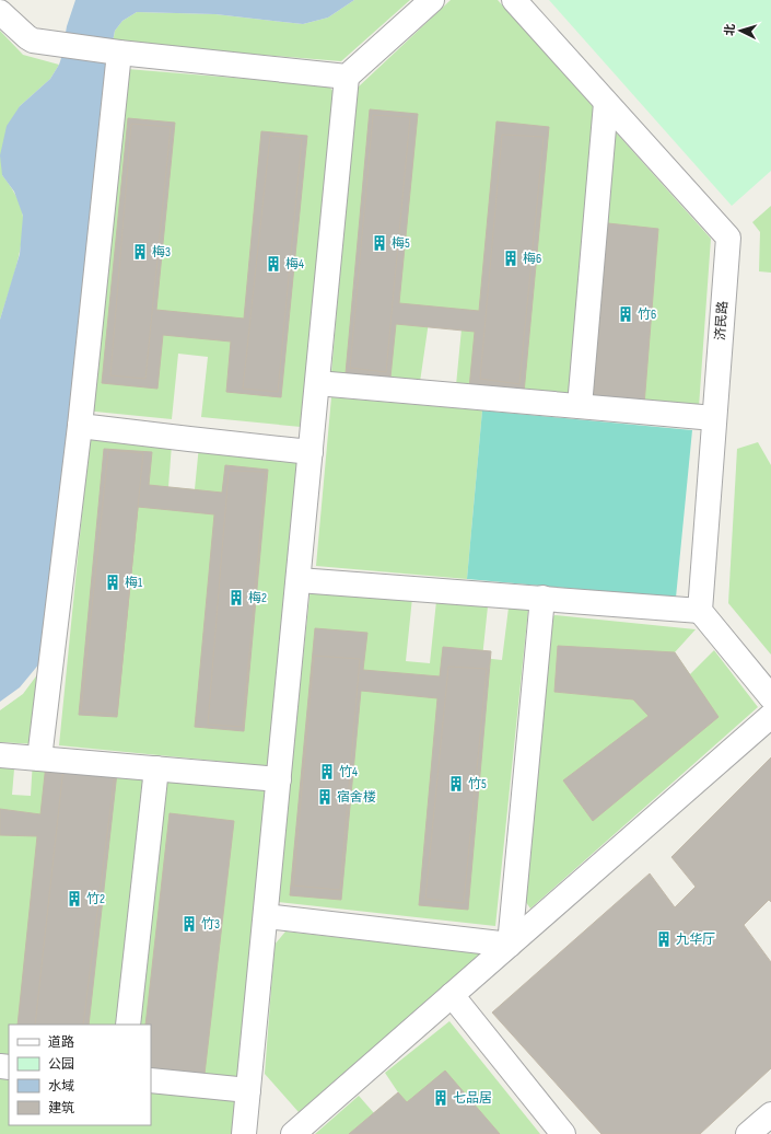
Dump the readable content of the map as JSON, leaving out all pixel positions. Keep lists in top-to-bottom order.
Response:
{
  "streets": {
    "street": ["济民路"]
  },
  "places": {
    "building": [
      "梅5",
      "梅3",
      "梅6",
      "梅4",
      "竹6",
      "梅1",
      "梅2",
      "竹4",
      "竹5",
      "宿舍楼",
      "竹2",
      "竹3",
      "九华厅",
      "七品居"
    ]
  },
  "legend": [
    "道路",
    "公园",
    "水域",
    "建筑"
  ],
  "north": "left"
}
